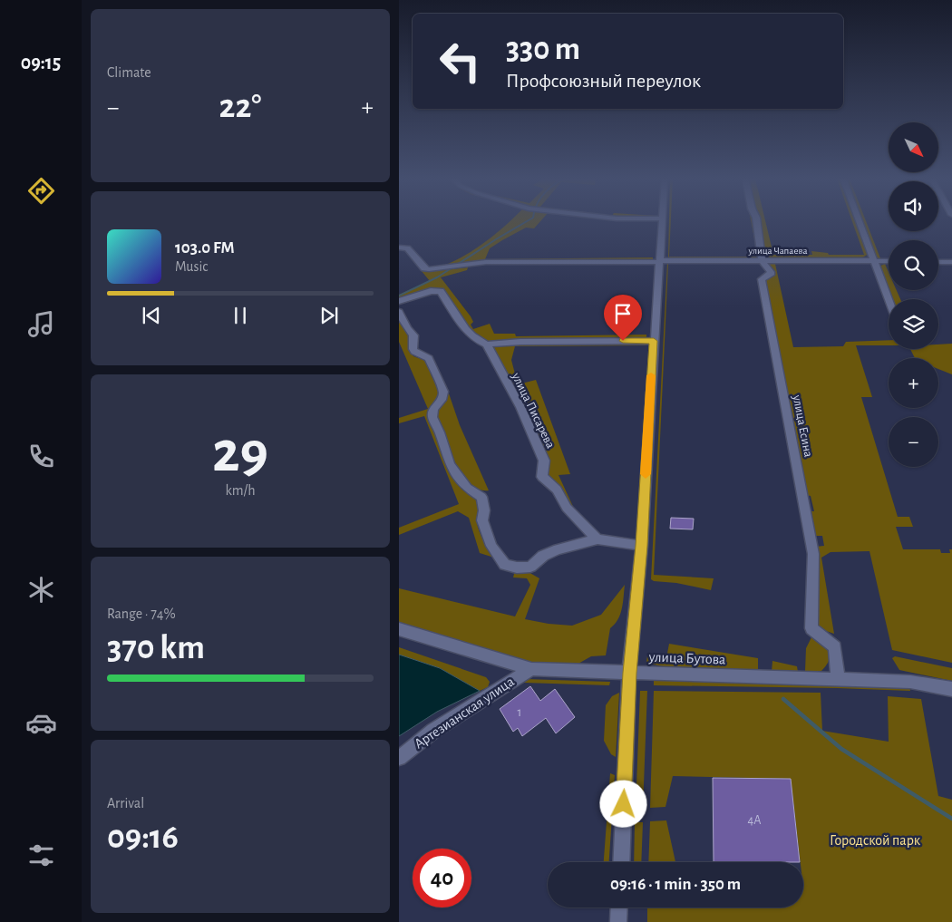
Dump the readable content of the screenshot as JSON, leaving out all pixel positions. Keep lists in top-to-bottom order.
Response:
{
  "streets": {
    "street": [
      "улица Чапаева",
      "улица Писарева",
      "улица Есина",
      "улица Бутова",
      "Артезианская улица"
    ]
  },
  "crossings": [
    ["улица Чапаева", "улица Есина"],
    ["улица Есина", "улица Бутова"],
    ["улица Бутова", "Артезианская улица"]
  ],
  "parks": ["Городской парк"],
  "house_numbers": ["1", "4А"],
  "north": "bottom right",
  "page": {
    "tabs": "09:15",
    "tile": [
      "Climate",
      ["29", "km/h"],
      ["Range · 74%", "370 km"],
      ["Arrival", "09:16"]
    ],
    "turn": ["330 m", "Профсоюзный переулок"],
    "heat": ["−", "22°", "+"],
    "map_buttons": ["+", "−"],
    "song": ["103.0 FM", "Music"],
    "limit": "40",
    "trip": "09:16 · 1 min · 350 m"
  }
}
